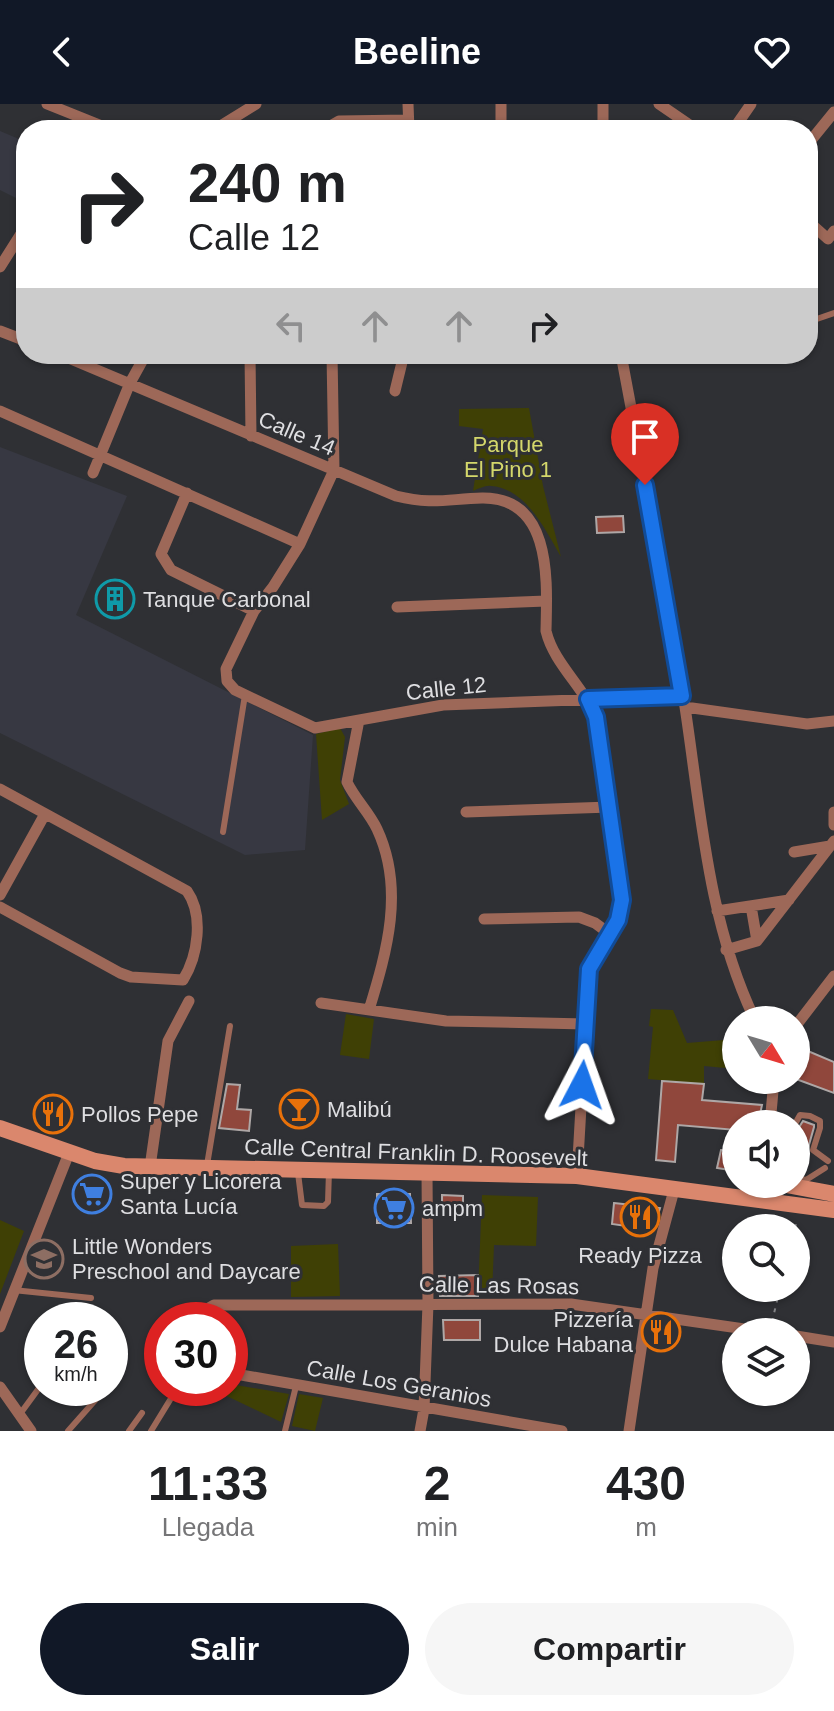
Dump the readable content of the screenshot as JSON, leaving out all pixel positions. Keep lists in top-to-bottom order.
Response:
{
  "streets": {
    "main road": ["Calle Central Franklin D. Roosevelt"],
    "street": [
      "Calle 14",
      "Calle 12",
      "Calle Las Rosas",
      "Calle Los Geranios"
    ]
  },
  "parks": ["Parque El Pino 1"],
  "places": {
    "building": ["Tanque Carbonal"],
    "bar": ["Malibú"],
    "restaurant": ["Pollos Pepe", "Ready Pizza", "Pizzería Dulce Habana"],
    "supermarket": ["Super y Licorera Santa Lucía", "ampm"],
    "school or university": ["Little Wonders Preschool and Daycare"]
  },
  "north": "bottom right",
  "page": {
    "header": "Beeline",
    "turn": ["240 m", "Calle 12"],
    "speed": "26 km/h",
    "limit": "30",
    "eta": [
      "11:33",
      "Llegada",
      "2",
      "min",
      "430",
      "m"
    ],
    "buttons": ["Salir", "Compartir"]
  }
}
